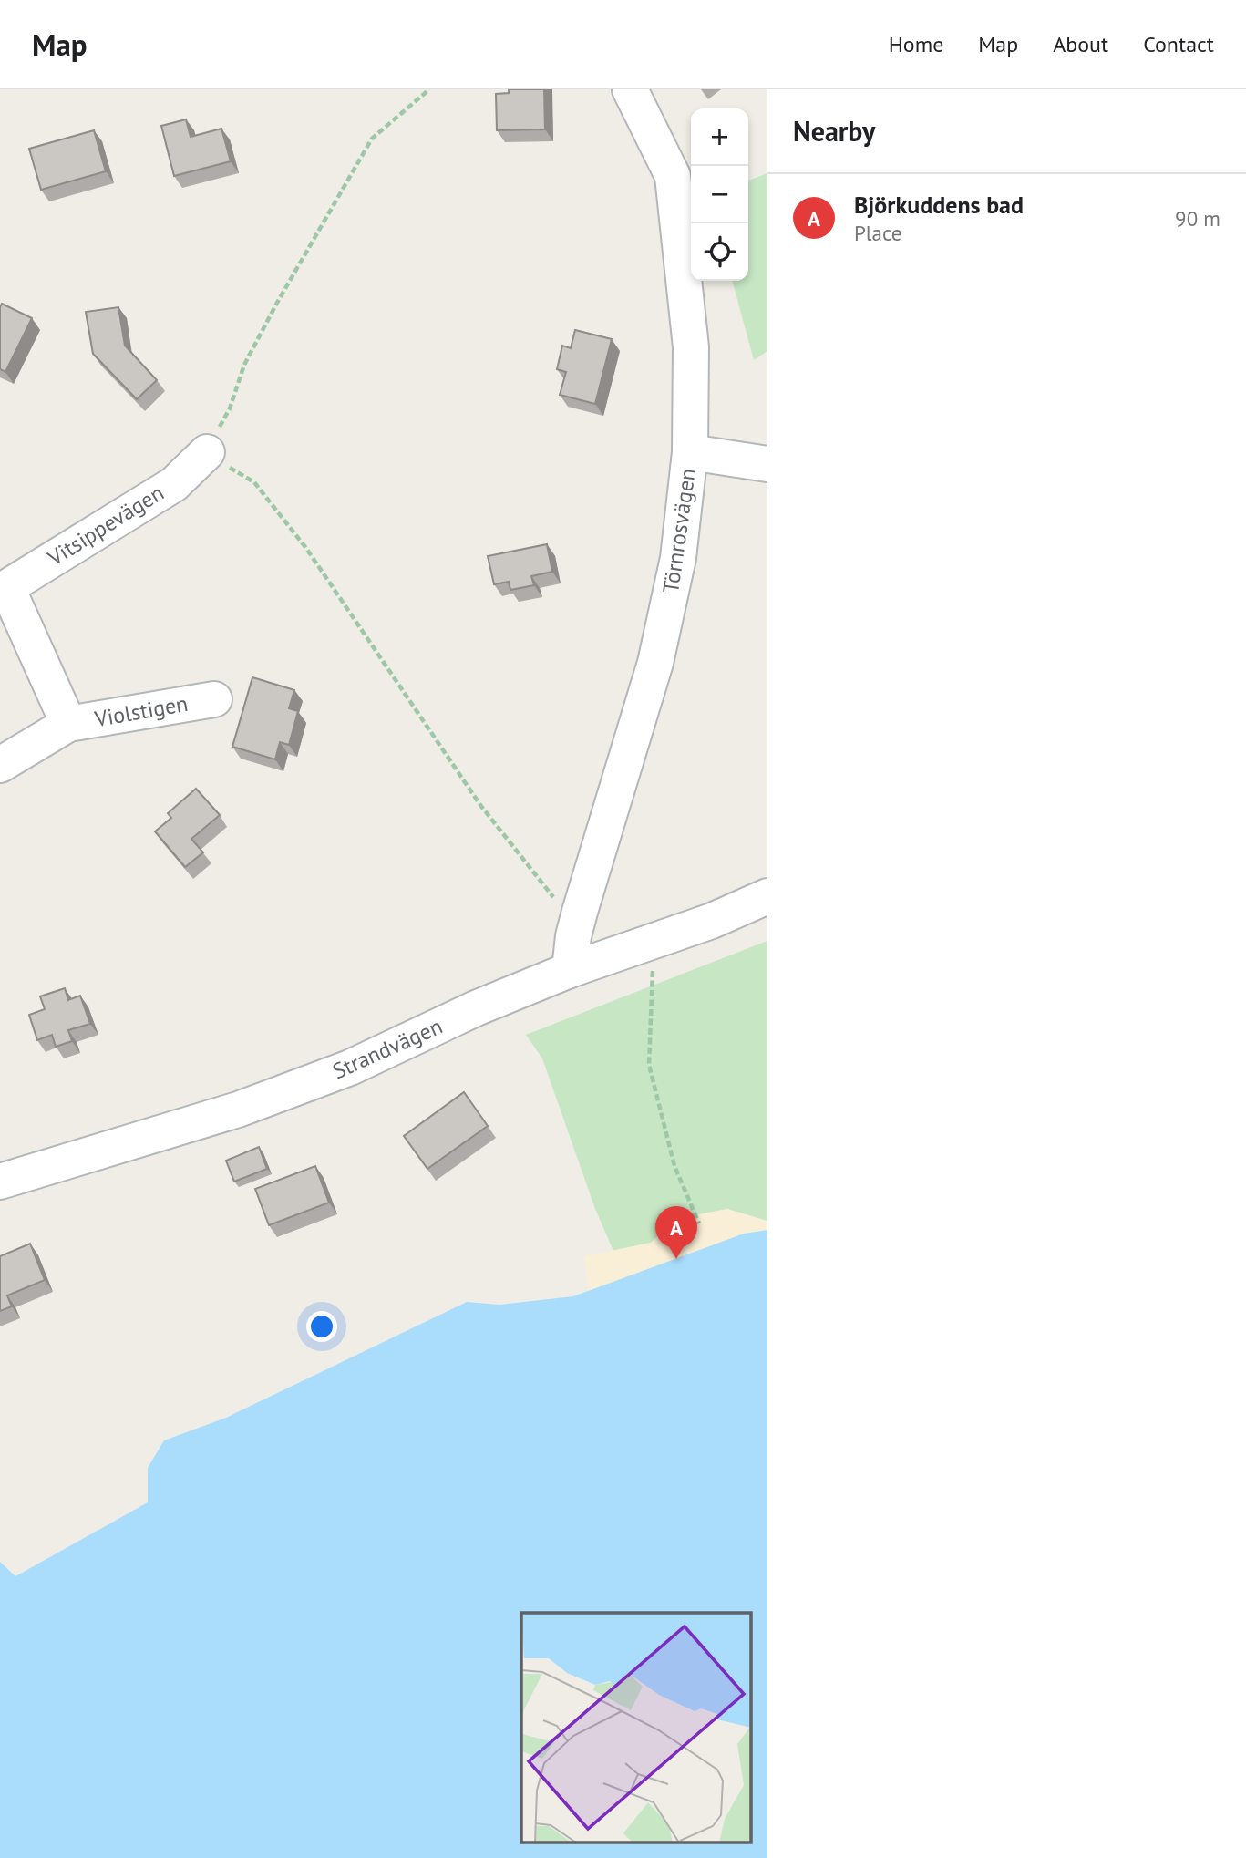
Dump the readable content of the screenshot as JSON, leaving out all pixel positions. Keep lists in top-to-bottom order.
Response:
{
  "streets": {
    "street": [
      "Vitsippevägen",
      "Törnrosvägen",
      "Violstigen",
      "Strandvägen"
    ]
  },
  "crossings": [
    ["Vitsippevägen", "Violstigen"],
    ["Törnrosvägen", "Strandvägen"]
  ],
  "page": {
    "header": "Map",
    "nav": [
      "Home",
      "Map",
      "About",
      "Contact"
    ],
    "heading": "Nearby",
    "map_buttons": ["+", "−"],
    "list": [
      {
        "mark": "A",
        "name": "Björkuddens bad",
        "note": "Place",
        "value": "90 m"
      }
    ],
    "pins": "A"
  }
}
